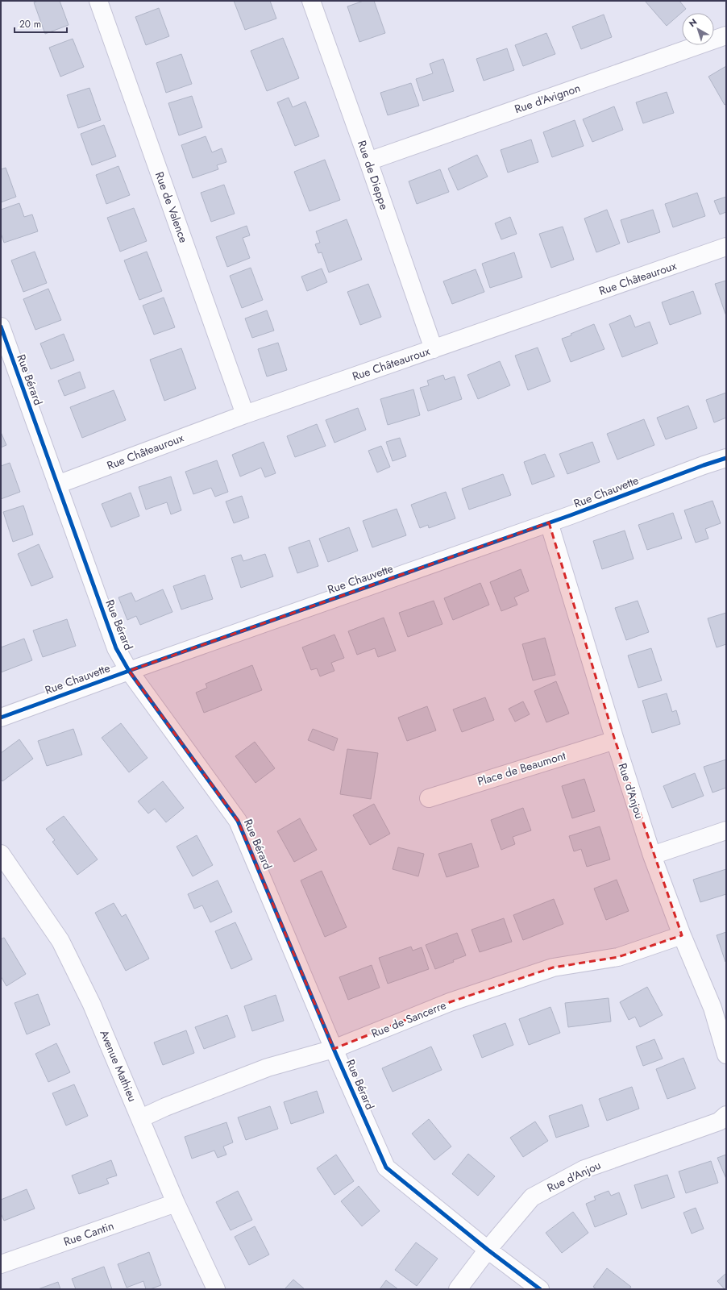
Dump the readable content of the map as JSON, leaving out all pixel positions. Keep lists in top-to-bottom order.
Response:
{
  "streets": {
    "street": [
      "Rue d'Avignon",
      "Rue de Dieppe",
      "Rue de Valence",
      "Rue Châteauroux",
      "Rue Bérard",
      "Rue Chauvette",
      "Place de Beaumont",
      "Rue d'Anjou",
      "Rue de Sancerre",
      "Avenue Mathieu",
      "Rue Cantin"
    ]
  },
  "crossings": [
    ["Rue d'Avignon", "Rue de Dieppe"],
    ["Rue de Dieppe", "Rue Châteauroux"],
    ["Rue de Valence", "Rue Châteauroux"],
    ["Rue Châteauroux", "Rue Bérard"],
    ["Rue Bérard", "Rue Chauvette"],
    ["Rue Bérard", "Rue d'Anjou"],
    ["Rue Bérard", "Rue de Sancerre"],
    ["Rue Chauvette", "Rue d'Anjou"],
    ["Place de Beaumont", "Rue d'Anjou"],
    ["Rue d'Anjou", "Rue de Sancerre"],
    ["Rue de Sancerre", "Avenue Mathieu"],
    ["Avenue Mathieu", "Rue Cantin"]
  ],
  "scale_bar": "20 m",
  "north": "top left"
}
